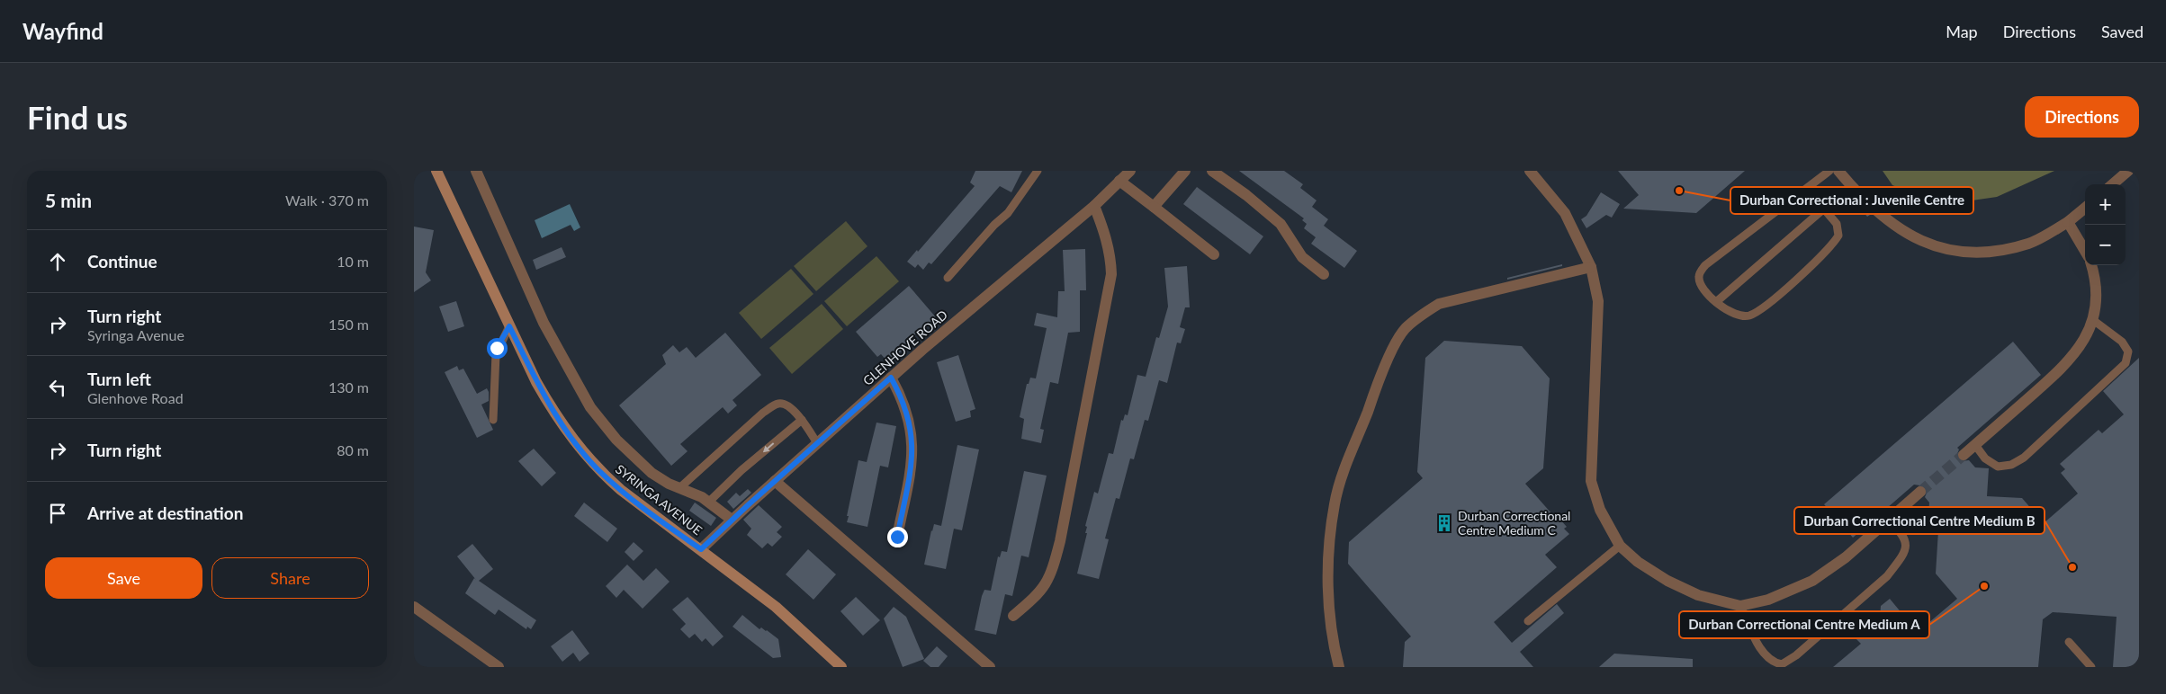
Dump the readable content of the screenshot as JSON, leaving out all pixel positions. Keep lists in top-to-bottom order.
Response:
{
  "streets": {
    "street": ["GLENHOVE ROAD", "SYRINGA AVENUE"]
  },
  "crossings": [
    ["GLENHOVE ROAD", "SYRINGA AVENUE"]
  ],
  "places": {
    "other": ["Durban Correctional : Juvenile Centre", "Durban Correctional Centre Medium B", "Durban Correctional Centre Medium A"],
    "building": ["Durban Correctional Centre Medium C"]
  },
  "page": {
    "header": "Wayfind",
    "nav": ["Map", "Directions", "Saved"],
    "buttons": [
      "Directions",
      ["Save", "Share"]
    ],
    "title": "Find us",
    "heading": ["5 min", "Walk · 370 m"],
    "map_buttons": ["+", "−"],
    "list": [
      ["Continue", "10 m"],
      ["Turn right", "Syringa Avenue", "150 m"],
      ["Turn left", "Glenhove Road", "130 m"],
      ["Turn right", "80 m"],
      "Arrive at destination"
    ]
  }
}
